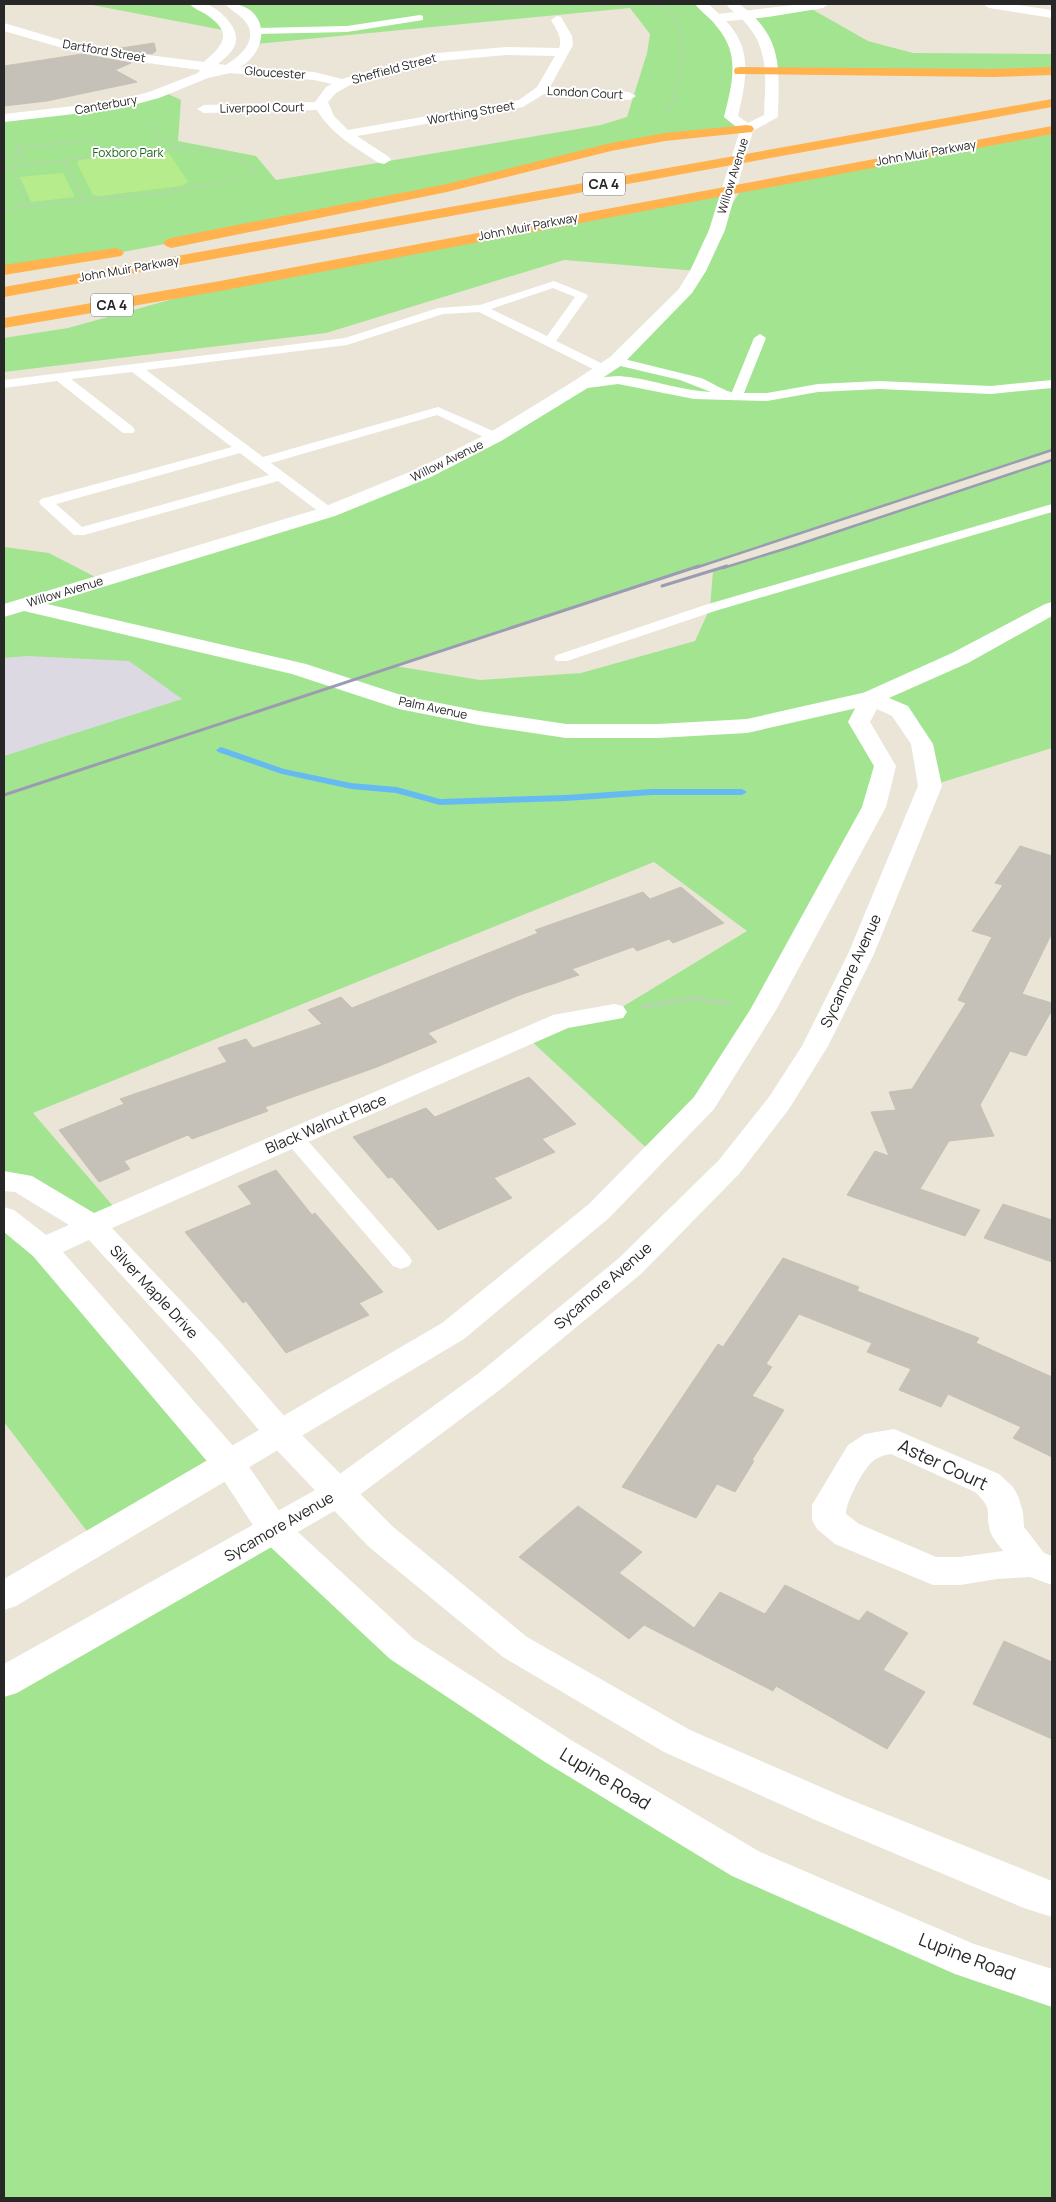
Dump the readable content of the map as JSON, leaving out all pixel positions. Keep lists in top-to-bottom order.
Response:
{
  "streets": {
    "highway": ["John Muir Parkway", "CA 4"],
    "street": [
      "Dartford Street",
      "Sheffield Street",
      "Gloucester",
      "London Court",
      "Canterbury",
      "Liverpool Court",
      "Worthing Street",
      "Willow Avenue",
      "Palm Avenue",
      "Sycamore Avenue",
      "Black Walnut Place",
      "Silver Maple Drive",
      "Aster Court",
      "Lupine Road"
    ]
  },
  "crossings": [
    ["Dartford Street", "Gloucester"],
    ["Dartford Street", "Canterbury"],
    ["Sheffield Street", "Gloucester"],
    ["Sheffield Street", "Liverpool Court"],
    ["Sheffield Street", "Worthing Street"],
    ["Gloucester", "Canterbury"],
    ["London Court", "Worthing Street"],
    ["Willow Avenue", "Palm Avenue"],
    ["Palm Avenue", "Sycamore Avenue"],
    ["Sycamore Avenue", "Lupine Road"],
    ["Black Walnut Place", "Silver Maple Drive"]
  ],
  "parks": ["Foxboro Park"]
}
